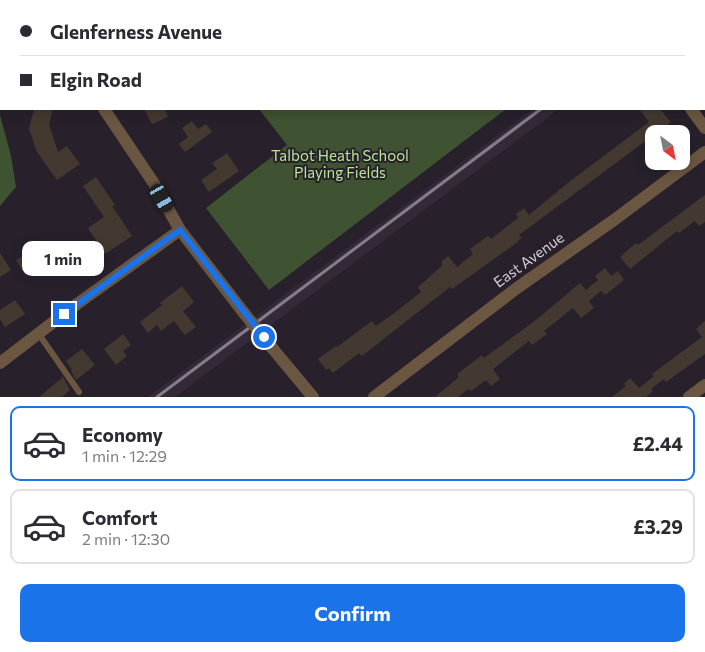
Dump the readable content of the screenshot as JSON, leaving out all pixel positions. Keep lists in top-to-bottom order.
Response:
{
  "streets": {
    "street": ["East Avenue"]
  },
  "parks": ["Talbot Heath School Playing Fields"],
  "north": "bottom right",
  "page": {
    "banner": ["Glenferness Avenue", "Elgin Road"],
    "bubble": "1 min",
    "list": [
      {
        "name": "Economy",
        "note": "1 min · 12:29",
        "value": "£2.44"
      },
      {
        "name": "Comfort",
        "note": "2 min · 12:30",
        "value": "£3.29"
      }
    ],
    "buttons": "Confirm"
  }
}
